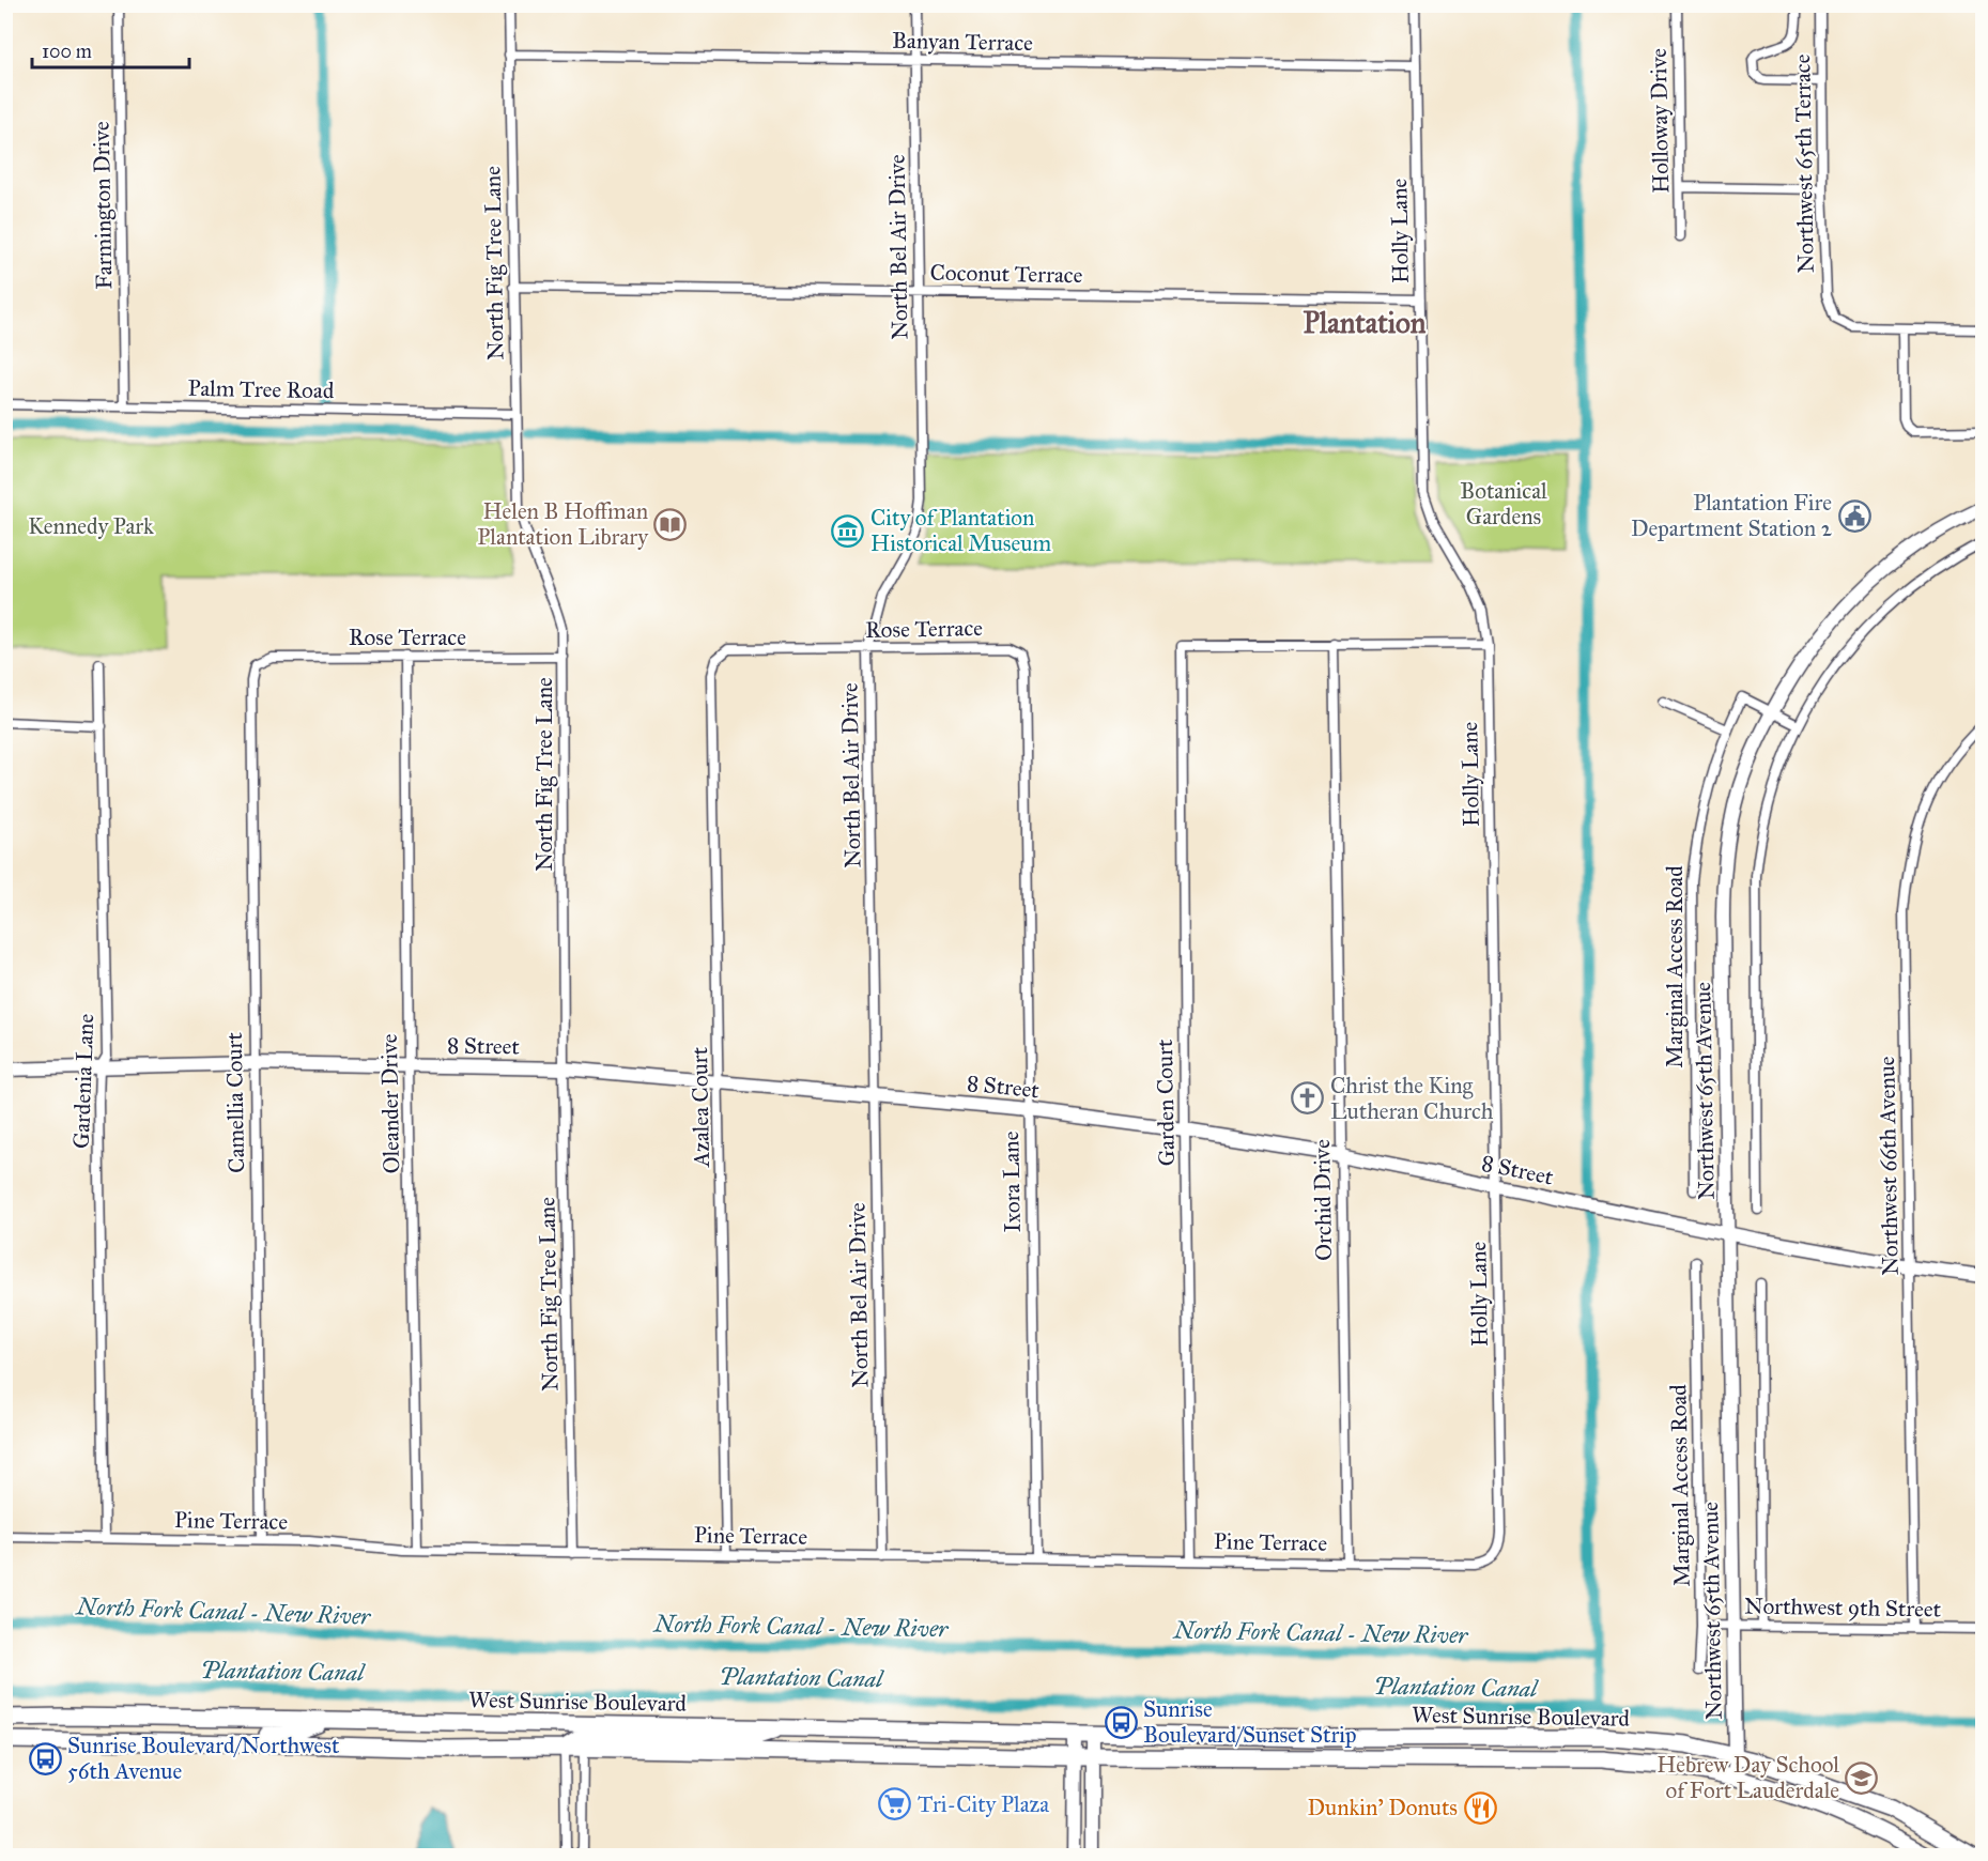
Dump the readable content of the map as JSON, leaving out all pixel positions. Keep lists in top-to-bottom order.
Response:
{
  "streets": {
    "highway": ["West Sunrise Boulevard"],
    "street": [
      "Banyan Terrace",
      "Holloway Drive",
      "Northwest 65th Terrace",
      "Farmington Drive",
      "Holly Lane",
      "North Bel Air Drive",
      "North Fig Tree Lane",
      "Coconut Terrace",
      "Palm Tree Road",
      "Rose Terrace",
      "Marginal Access Road",
      "8 Street",
      "Gardenia Lane",
      "Northwest 65th Avenue",
      "Camellia Court",
      "Garden Court",
      "Oleander Drive",
      "Azalea Court",
      "Northwest 66th Avenue",
      "Ixora Lane",
      "Orchid Drive",
      "Pine Terrace",
      "Northwest 9th Street"
    ]
  },
  "crossings": [
    ["Banyan Terrace", "Holly Lane"],
    ["Banyan Terrace", "North Bel Air Drive"],
    ["Banyan Terrace", "North Fig Tree Lane"],
    ["Farmington Drive", "Palm Tree Road"],
    ["Holly Lane", "Coconut Terrace"],
    ["Holly Lane", "8 Street"],
    ["Holly Lane", "Pine Terrace"],
    ["North Bel Air Drive", "Coconut Terrace"],
    ["North Bel Air Drive", "Rose Terrace"],
    ["North Bel Air Drive", "8 Street"],
    ["North Bel Air Drive", "Pine Terrace"],
    ["North Fig Tree Lane", "Coconut Terrace"],
    ["North Fig Tree Lane", "Palm Tree Road"],
    ["North Fig Tree Lane", "Rose Terrace"],
    ["North Fig Tree Lane", "8 Street"],
    ["North Fig Tree Lane", "Pine Terrace"],
    ["Rose Terrace", "Camellia Court"],
    ["Rose Terrace", "Oleander Drive"],
    ["Rose Terrace", "Azalea Court"],
    ["Rose Terrace", "Ixora Lane"],
    ["Marginal Access Road", "Northwest 65th Avenue"],
    ["Marginal Access Road", "Northwest 9th Street"],
    ["8 Street", "Gardenia Lane"],
    ["8 Street", "Northwest 65th Avenue"],
    ["8 Street", "Camellia Court"],
    ["8 Street", "Garden Court"],
    ["8 Street", "Oleander Drive"],
    ["8 Street", "Azalea Court"],
    ["8 Street", "Northwest 66th Avenue"],
    ["8 Street", "Ixora Lane"],
    ["8 Street", "Orchid Drive"],
    ["Gardenia Lane", "Pine Terrace"],
    ["Northwest 65th Avenue", "Northwest 9th Street"],
    ["Northwest 65th Avenue", "West Sunrise Boulevard"],
    ["Camellia Court", "Pine Terrace"],
    ["Garden Court", "Orchid Drive"],
    ["Garden Court", "Pine Terrace"],
    ["Oleander Drive", "Pine Terrace"],
    ["Azalea Court", "Pine Terrace"],
    ["Northwest 66th Avenue", "Northwest 9th Street"],
    ["Ixora Lane", "Pine Terrace"],
    ["Orchid Drive", "Pine Terrace"]
  ],
  "districts": ["Plantation"],
  "water": ["North Fork Canal - New River", "Plantation Canal"],
  "parks": ["Botanical Gardens", "Kennedy Park"],
  "places": {
    "public building": ["Plantation Fire Department Station 2"],
    "library": ["Helen B Hoffman Plantation Library"],
    "museum": ["City of Plantation Historical Museum"],
    "church": ["Christ the King Lutheran Church"],
    "bus stop": ["Sunrise Boulevard/Sunset Strip", "Sunrise Boulevard/Northwest 56th Avenue"],
    "school or university": ["Hebrew Day School of Fort Lauderdale"],
    "supermarket": ["Tri-City Plaza"],
    "restaurant": ["Dunkin' Donuts"]
  },
  "scale_bar": "100 m"
}
